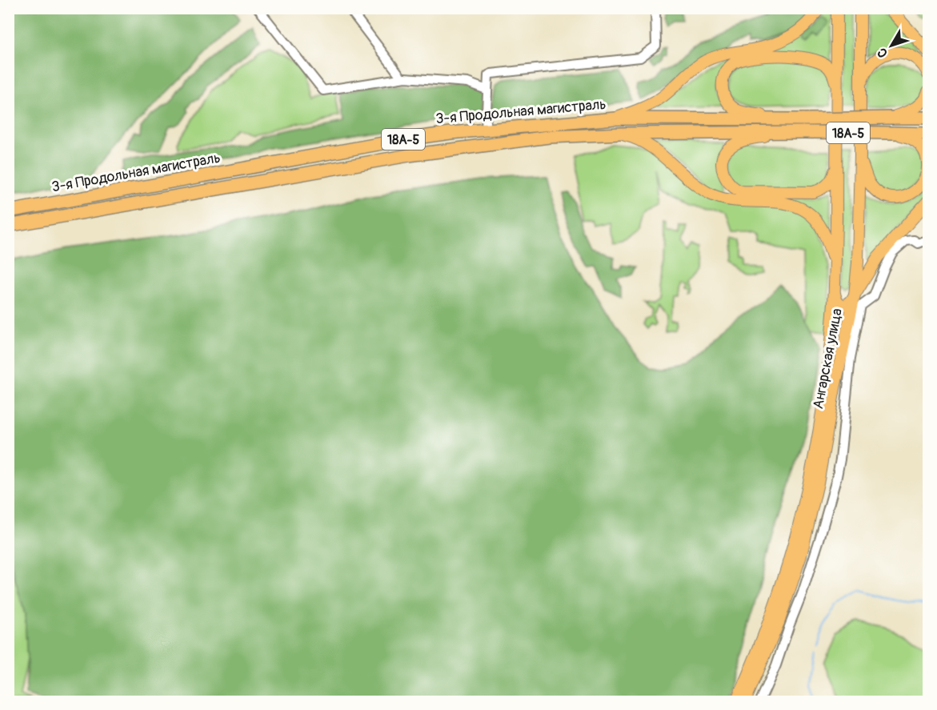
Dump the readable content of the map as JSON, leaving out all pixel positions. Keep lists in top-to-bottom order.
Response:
{
  "streets": {
    "highway": ["3-я Продольная магистраль", "18А-5"],
    "main road": ["Ангарская улица"]
  },
  "north": "bottom left"
}
